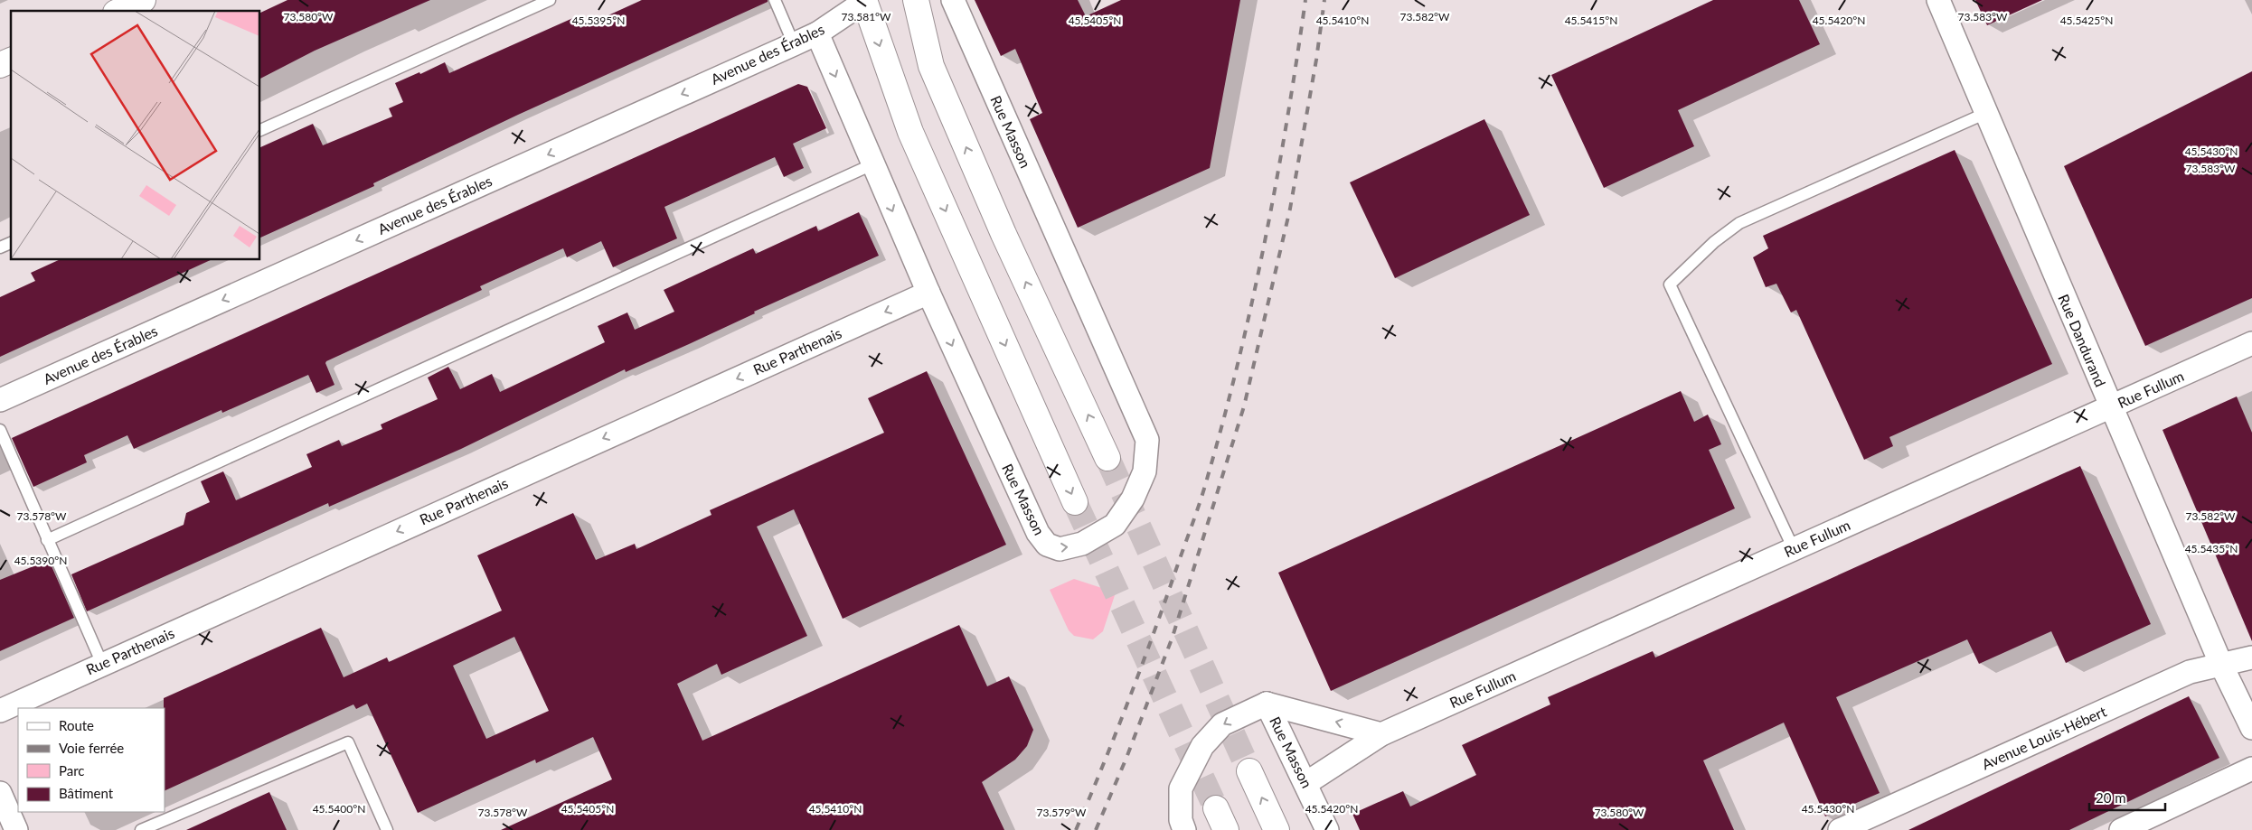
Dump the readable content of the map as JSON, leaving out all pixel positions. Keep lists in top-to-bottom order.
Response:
{
  "streets": {
    "street": [
      "Avenue des Érables",
      "Rue Masson",
      "Rue Dandurand",
      "Rue Parthenais",
      "Rue Fullum",
      "Avenue Louis-Hébert"
    ]
  },
  "crossings": [
    ["Avenue des Érables", "Rue Masson"],
    ["Rue Masson", "Rue Parthenais"],
    ["Rue Masson", "Rue Fullum"],
    ["Rue Dandurand", "Rue Fullum"],
    ["Rue Dandurand", "Avenue Louis-Hébert"]
  ],
  "one_way": ["Avenue des Érables", "Rue Parthenais"],
  "legend": [
    "Route",
    "Voie ferrée",
    "Parc",
    "Bâtiment"
  ],
  "scale_bar": "20 m",
  "coordinates": [
    "73.580°W",
    "73.581°W",
    "73.582°W",
    "73.583°W",
    "45.5395°N",
    "45.5405°N",
    "45.5410°N",
    "45.5415°N",
    "45.5420°N",
    "45.5425°N",
    "45.5430°N",
    "73.578°W",
    "45.5435°N",
    "45.5390°N",
    "45.5400°N",
    "73.579°W"
  ]
}
